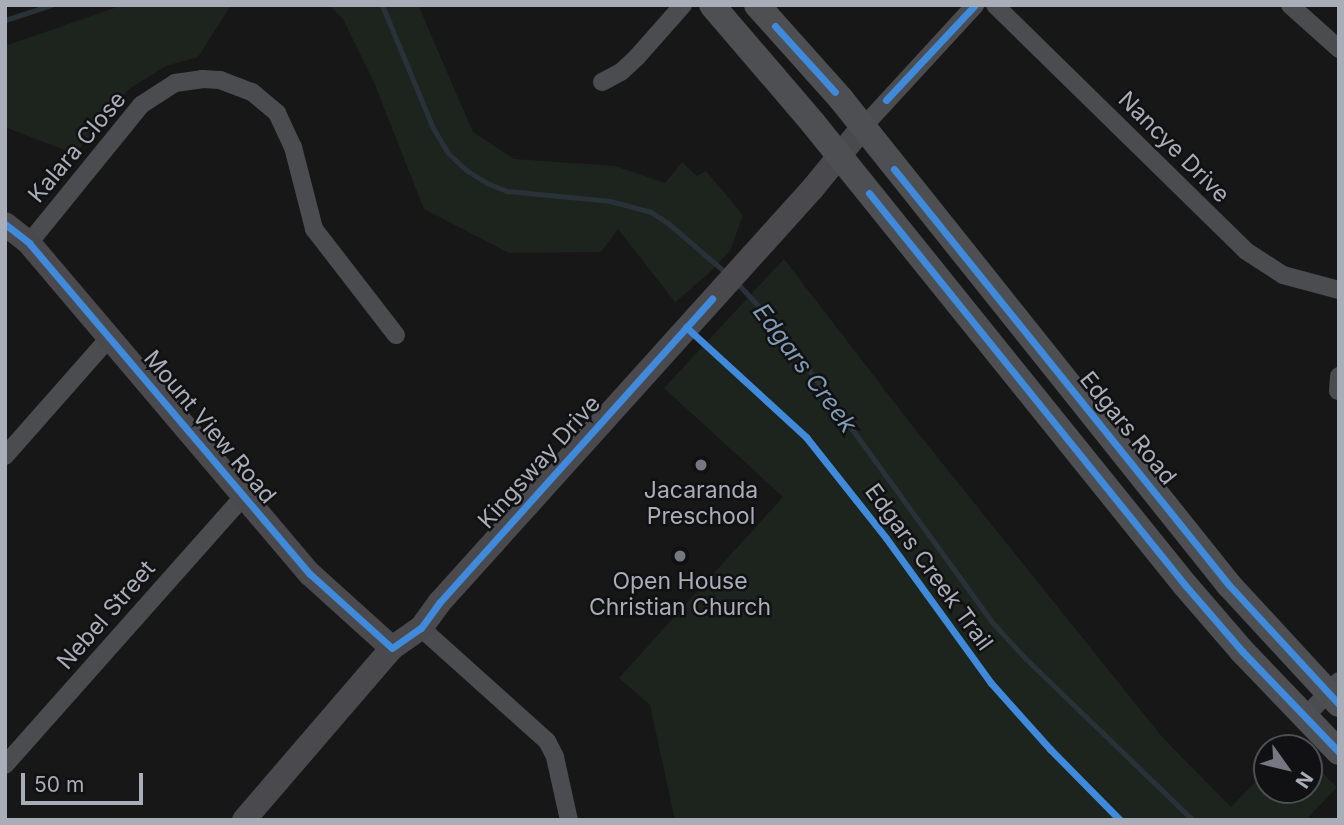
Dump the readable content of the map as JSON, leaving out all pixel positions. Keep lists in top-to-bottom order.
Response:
{
  "streets": {
    "main road": ["Edgars Road"],
    "street": [
      "Kalara Close",
      "Nancye Drive",
      "Mount View Road",
      "Kingsway Drive",
      "Nebel Street"
    ],
    "cycle path": ["Edgars Creek Trail"]
  },
  "crossings": [
    ["Kalara Close", "Mount View Road"],
    ["Mount View Road", "Kingsway Drive"],
    ["Mount View Road", "Nebel Street"],
    ["Edgars Road", "Kingsway Drive"]
  ],
  "water": ["Edgars Creek"],
  "places": ["Jacaranda Preschool", "Open House Christian Church"],
  "scale_bar": "50 m",
  "north": "bottom right"
}
